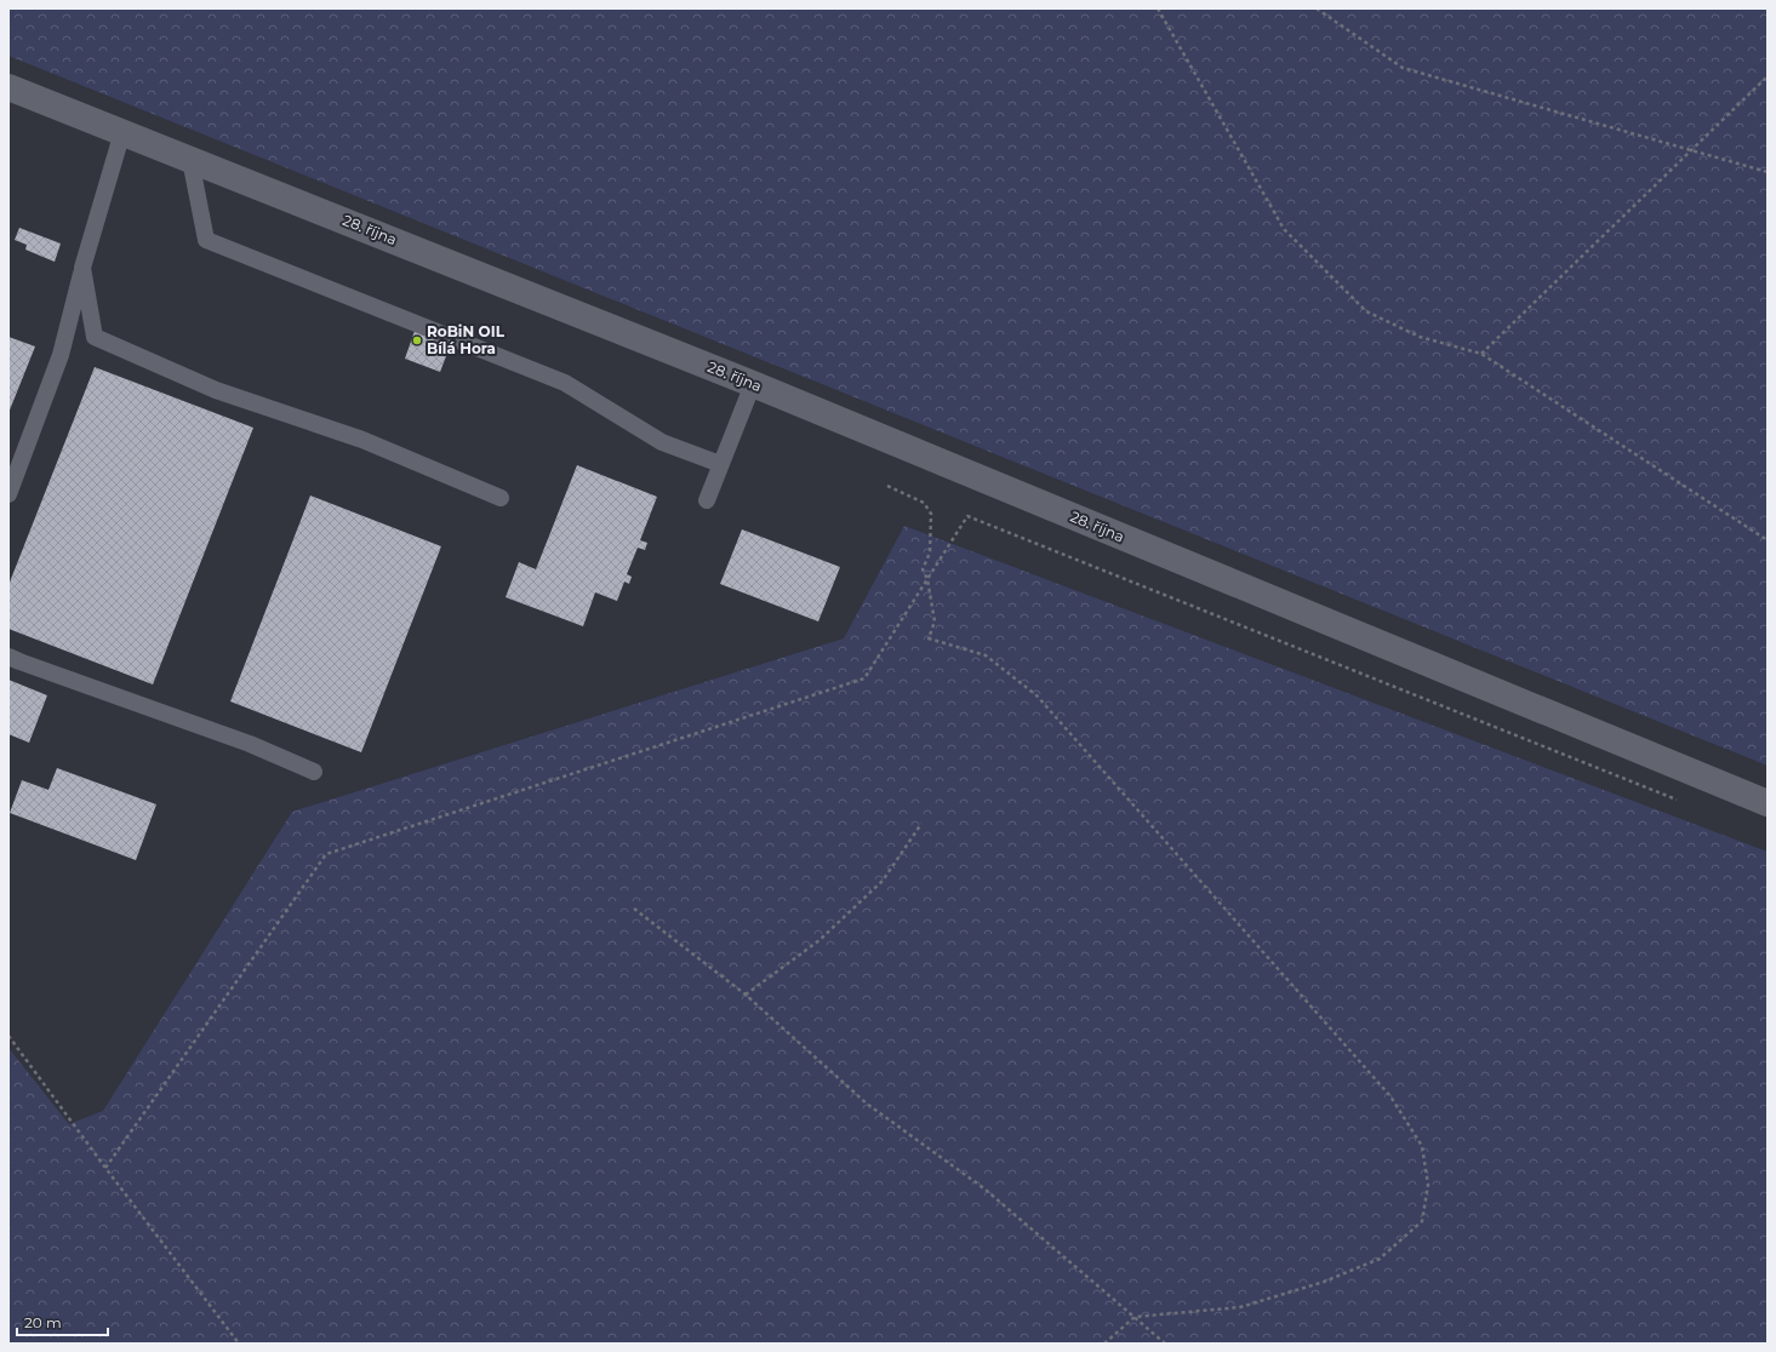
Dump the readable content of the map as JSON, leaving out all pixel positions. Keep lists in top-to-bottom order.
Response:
{
  "streets": {
    "main road": ["28. října"]
  },
  "places": ["RoBiN OIL Bílá Hora"],
  "scale_bar": "20 m"
}
